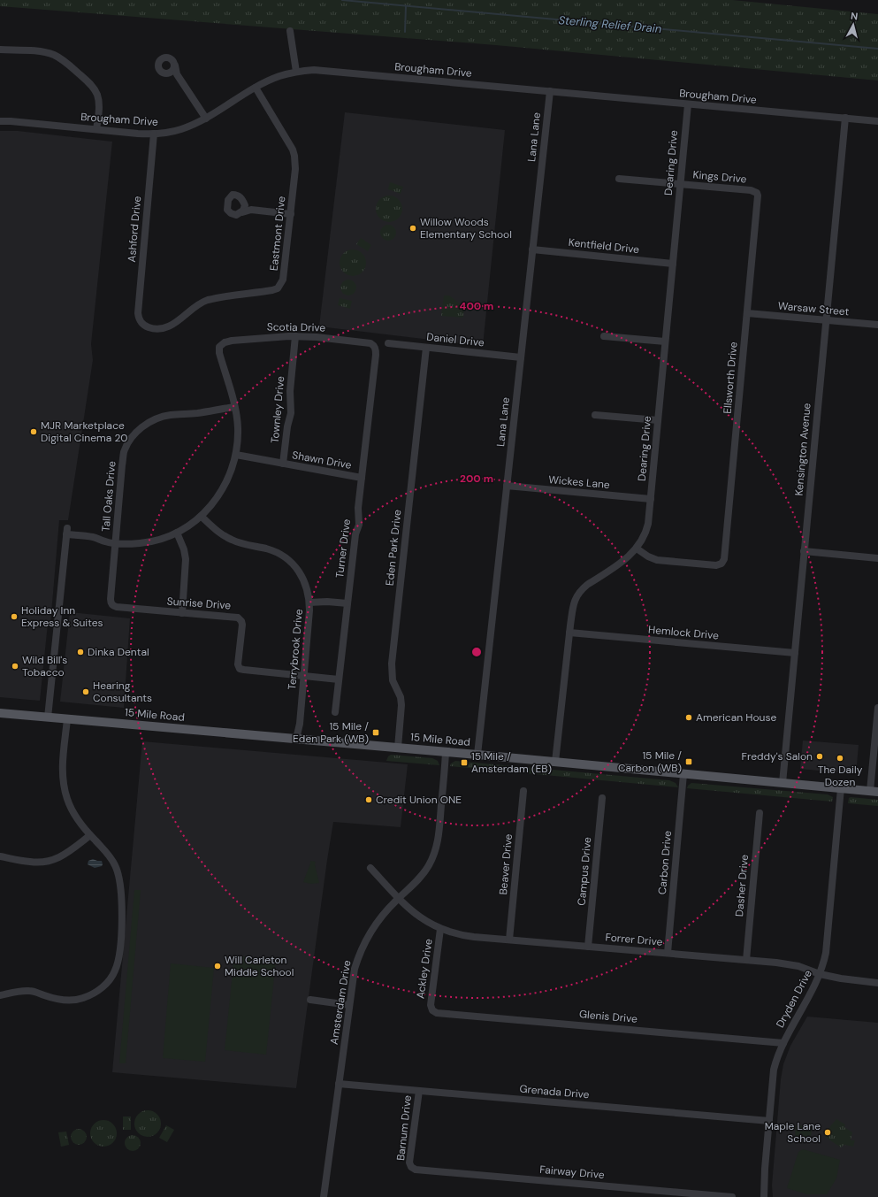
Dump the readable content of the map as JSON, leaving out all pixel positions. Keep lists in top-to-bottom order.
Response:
{
  "streets": {
    "main road": ["15 Mile Road"],
    "street": [
      "Brougham Drive",
      "Lana Lane",
      "Dearing Drive",
      "Kings Drive",
      "Ashford Drive",
      "Eastmont Drive",
      "Kentfield Drive",
      "Warsaw Street",
      "Scotia Drive",
      "Daniel Drive",
      "Ellsworth Drive",
      "Townley Drive",
      "Kensington Avenue",
      "Shawn Drive",
      "Wickes Lane",
      "Tall Oaks Drive",
      "Eden Park Drive",
      "Turner Drive",
      "Sunrise Drive",
      "Hemlock Drive",
      "Terrybrook Drive",
      "Carbon Drive",
      "Beaver Drive",
      "Campus Drive",
      "Dasher Drive",
      "Forrer Drive",
      "Ackley Drive",
      "Dryden Drive",
      "Amsterdam Drive",
      "Glenis Drive",
      "Grenada Drive",
      "Barnum Drive",
      "Fairway Drive"
    ]
  },
  "crossings": [
    ["Brougham Drive", "Lana Lane"],
    ["Brougham Drive", "Dearing Drive"],
    ["Brougham Drive", "Ashford Drive"],
    ["Brougham Drive", "Eastmont Drive"],
    ["Brougham Drive", "Kensington Avenue"],
    ["Lana Lane", "Kentfield Drive"],
    ["Lana Lane", "Daniel Drive"],
    ["Lana Lane", "Wickes Lane"],
    ["Lana Lane", "15 Mile Road"],
    ["Dearing Drive", "Kings Drive"],
    ["Dearing Drive", "Kentfield Drive"],
    ["Dearing Drive", "Ellsworth Drive"],
    ["Dearing Drive", "Wickes Lane"],
    ["Dearing Drive", "Hemlock Drive"],
    ["Dearing Drive", "15 Mile Road"],
    ["Kings Drive", "Ellsworth Drive"],
    ["Ashford Drive", "Eastmont Drive"],
    ["Warsaw Street", "Ellsworth Drive"],
    ["Warsaw Street", "Kensington Avenue"],
    ["Scotia Drive", "Townley Drive"],
    ["Scotia Drive", "Tall Oaks Drive"],
    ["Scotia Drive", "Turner Drive"],
    ["Daniel Drive", "Eden Park Drive"],
    ["Townley Drive", "Shawn Drive"],
    ["Kensington Avenue", "Hemlock Drive"],
    ["Kensington Avenue", "15 Mile Road"],
    ["Shawn Drive", "Turner Drive"],
    ["Tall Oaks Drive", "Sunrise Drive"],
    ["Eden Park Drive", "15 Mile Road"],
    ["Turner Drive", "Sunrise Drive"],
    ["Sunrise Drive", "Terrybrook Drive"],
    ["Terrybrook Drive", "15 Mile Road"],
    ["15 Mile Road", "Carbon Drive"],
    ["15 Mile Road", "Dryden Drive"],
    ["15 Mile Road", "Amsterdam Drive"],
    ["Carbon Drive", "Forrer Drive"],
    ["Beaver Drive", "Forrer Drive"],
    ["Campus Drive", "Forrer Drive"],
    ["Dasher Drive", "Forrer Drive"],
    ["Forrer Drive", "Ackley Drive"],
    ["Forrer Drive", "Dryden Drive"],
    ["Forrer Drive", "Amsterdam Drive"],
    ["Ackley Drive", "Glenis Drive"],
    ["Dryden Drive", "Glenis Drive"],
    ["Dryden Drive", "Grenada Drive"],
    ["Amsterdam Drive", "Grenada Drive"],
    ["Grenada Drive", "Barnum Drive"],
    ["Barnum Drive", "Fairway Drive"]
  ],
  "water": ["Sterling Relief Drain"],
  "places": {
    "other": [
      "Willow Woods Elementary School",
      "MJR Marketplace Digital Cinema 20",
      "Holiday Inn Express & Suites",
      "Dinka Dental",
      "Wild Bill's Tobacco",
      "Hearing Consultants",
      "American House",
      "Freddy's Salon",
      "The Daily Dozen",
      "Credit Union ONE",
      "Will Carleton Middle School",
      "Maple Lane School"
    ],
    "transit": ["15 Mile / Eden Park (WB)", "15 Mile / Carbon (WB)", "15 Mile / Amsterdam (EB)"]
  },
  "north": "top",
  "rings": ["400 m", "200 m"]
}
